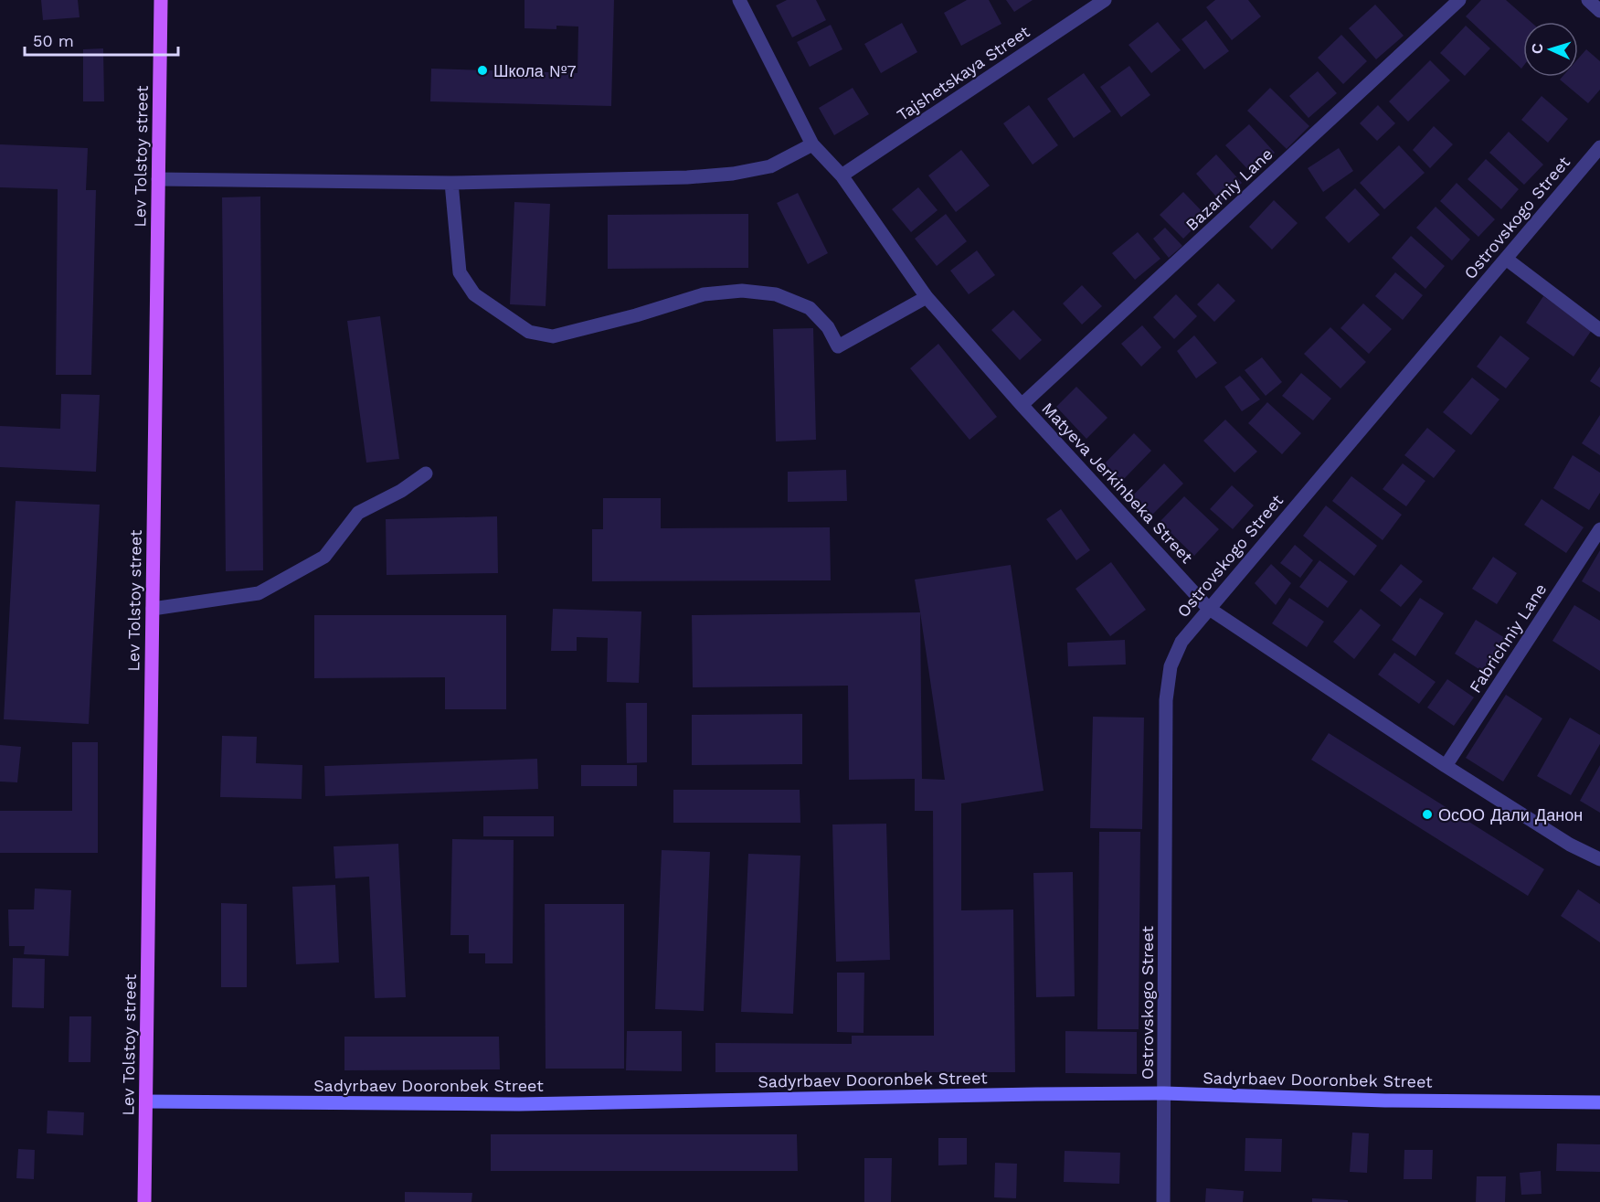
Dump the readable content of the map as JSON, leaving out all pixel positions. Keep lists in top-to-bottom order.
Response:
{
  "streets": {
    "main road": ["Lev Tolstoy street", "Sadyrbaev Dooronbek Street"],
    "street": [
      "Tajshetskaya Street",
      "Bazarniy Lane",
      "Ostrovskogo Street",
      "Matyeva Jerkinbeka Street",
      "Fabrichniy Lane"
    ]
  },
  "crossings": [
    ["Tajshetskaya Street", "Matyeva Jerkinbeka Street"],
    ["Lev Tolstoy street", "Sadyrbaev Dooronbek Street"],
    ["Bazarniy Lane", "Matyeva Jerkinbeka Street"],
    ["Ostrovskogo Street", "Matyeva Jerkinbeka Street"],
    ["Ostrovskogo Street", "Sadyrbaev Dooronbek Street"],
    ["Matyeva Jerkinbeka Street", "Fabrichniy Lane"]
  ],
  "places": ["Школа №7", "ОсОО Дали Данон"],
  "scale_bar": "50 m",
  "north": "left"
}
